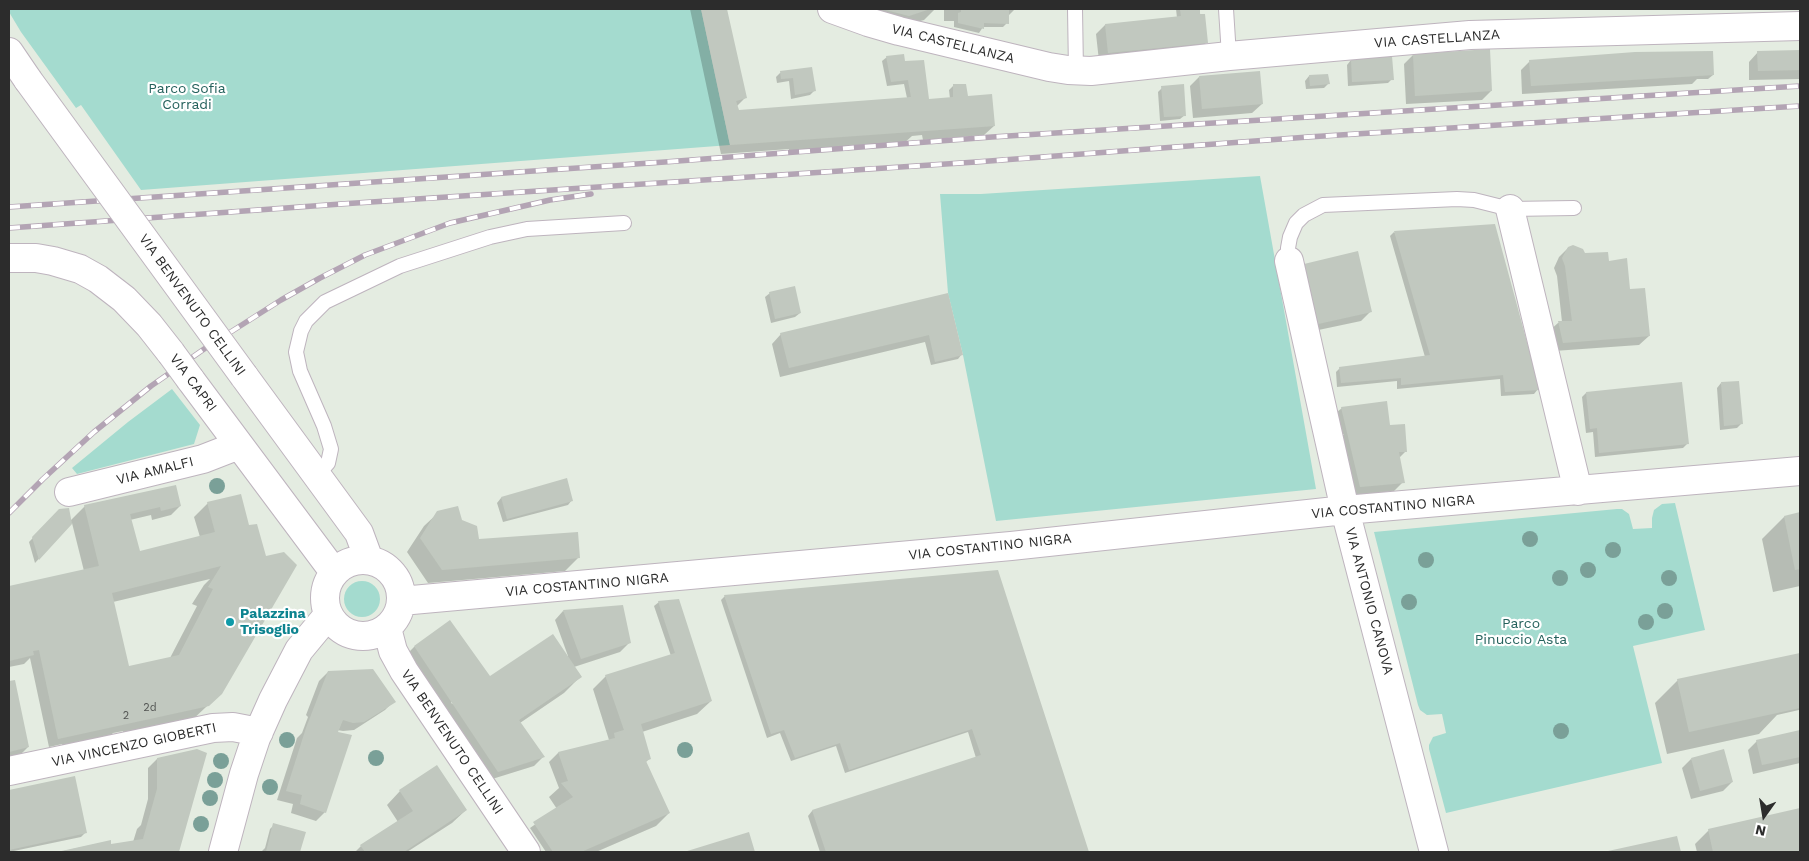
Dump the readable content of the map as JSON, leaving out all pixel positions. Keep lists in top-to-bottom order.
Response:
{
  "streets": {
    "street": [
      "VIA CASTELLANZA",
      "VIA BENVENUTO CELLINI",
      "VIA CAPRI",
      "VIA AMALFI",
      "VIA COSTANTINO NIGRA",
      "VIA ANTONIO CANOVA",
      "VIA VINCENZO GIOBERTI"
    ]
  },
  "crossings": [
    ["VIA BENVENUTO CELLINI", "VIA CAPRI"],
    ["VIA BENVENUTO CELLINI", "VIA COSTANTINO NIGRA"],
    ["VIA CAPRI", "VIA AMALFI"],
    ["VIA CAPRI", "VIA COSTANTINO NIGRA"],
    ["VIA COSTANTINO NIGRA", "VIA ANTONIO CANOVA"]
  ],
  "parks": ["Parco Sofia Corradi", "Parco Pinuccio Asta"],
  "places": ["Palazzina Trisoglio"],
  "house_numbers": ["2d", "2"],
  "north": "bottom"
}
